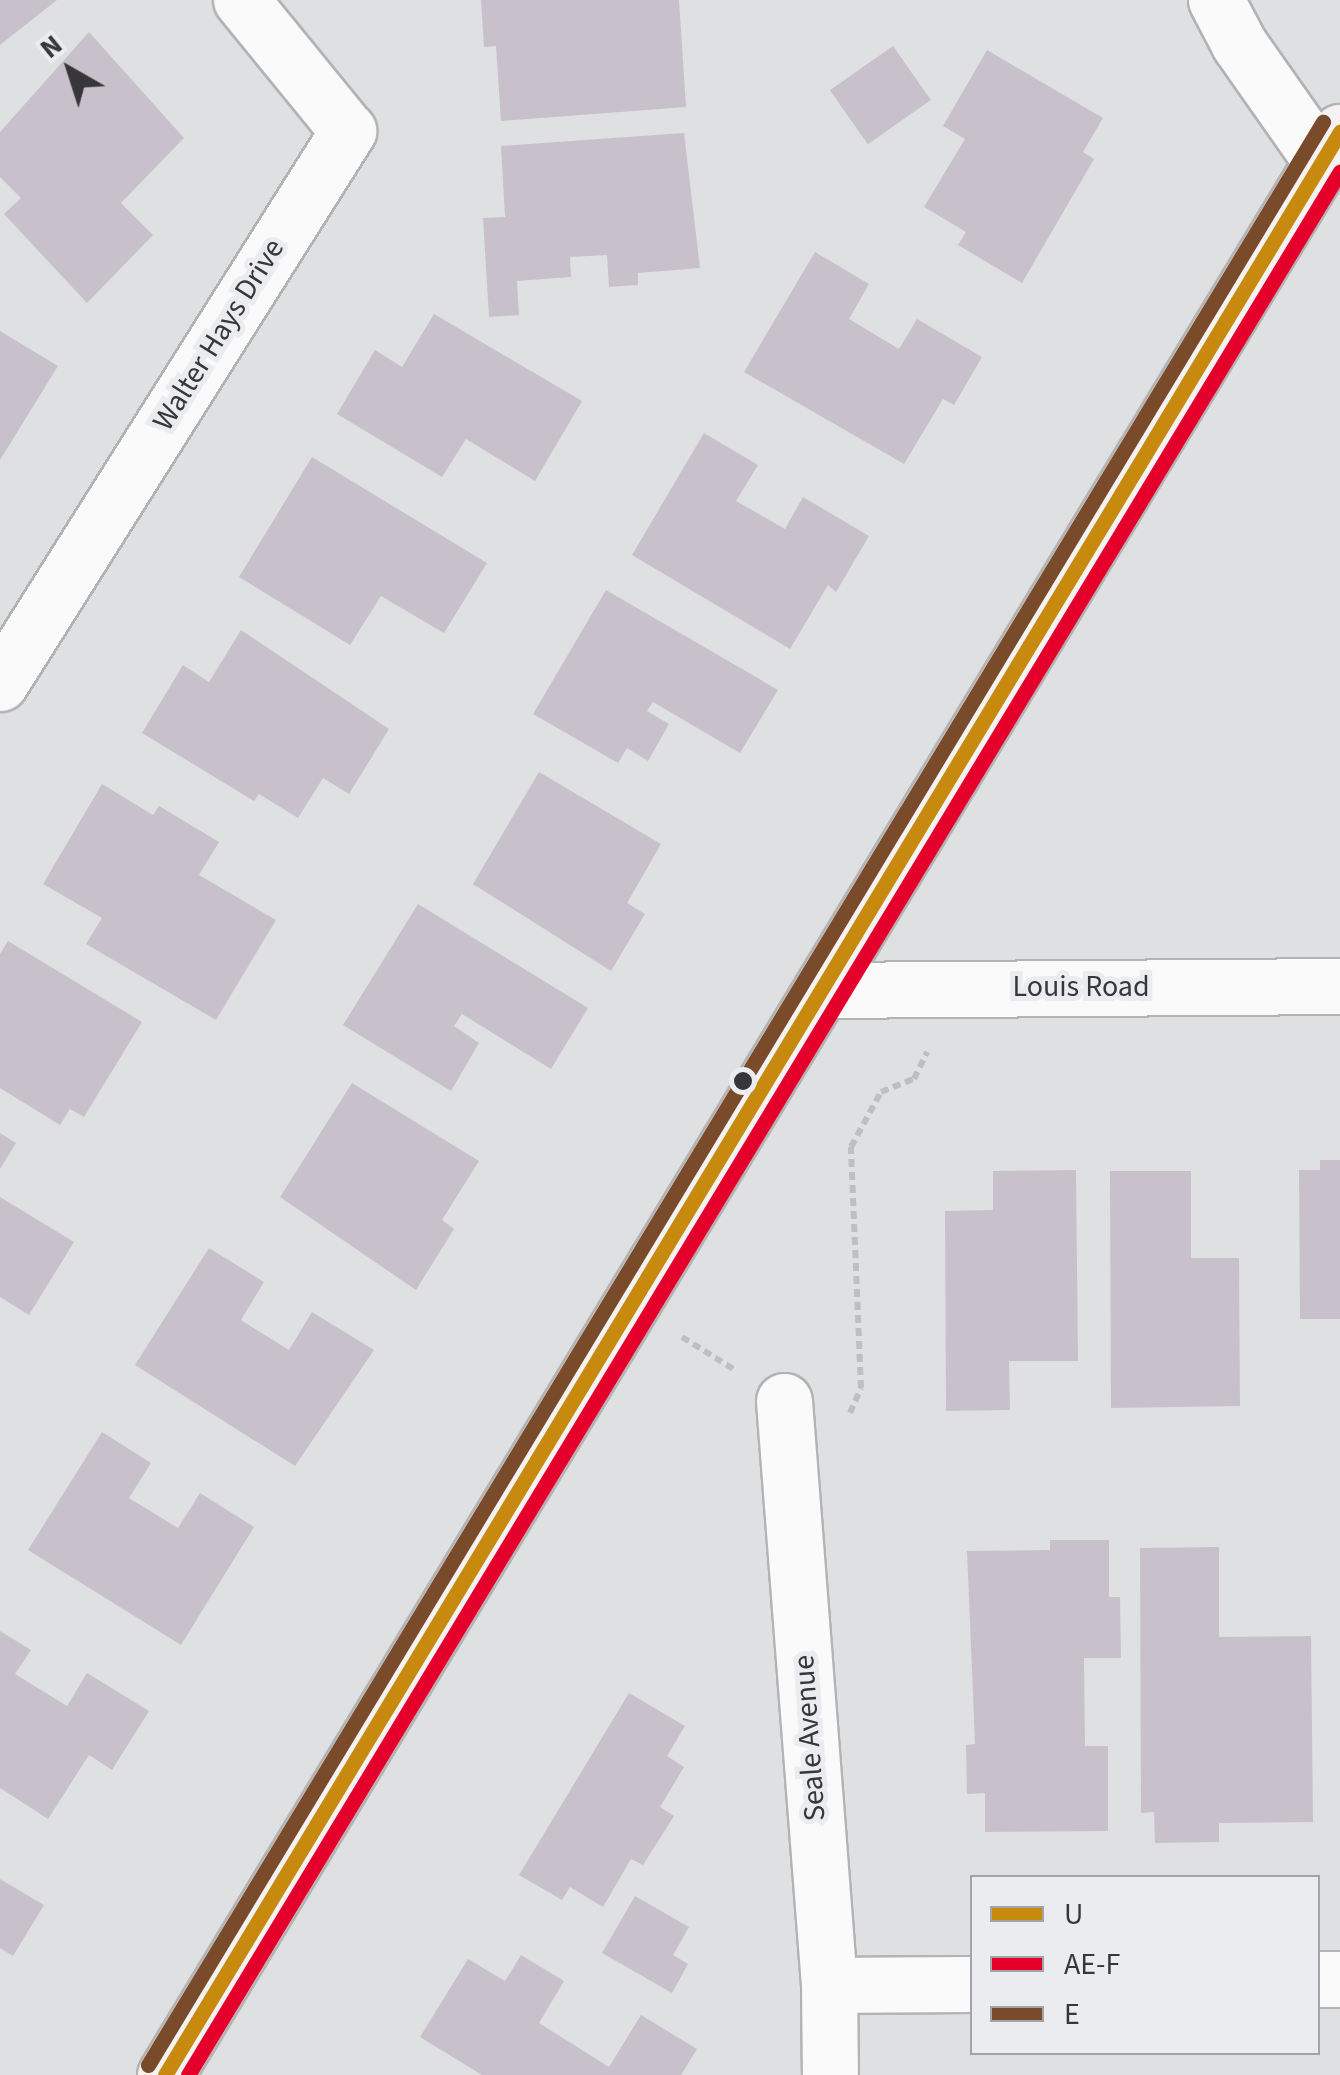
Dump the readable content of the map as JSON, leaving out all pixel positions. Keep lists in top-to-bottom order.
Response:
{
  "streets": {
    "street": ["Walter Hays Drive", "Louis Road", "Seale Avenue"]
  },
  "lines": ["transit line E", "transit line U", "transit line AE-F"],
  "legend": ["U", "AE-F", "E"],
  "north": "top left"
}
